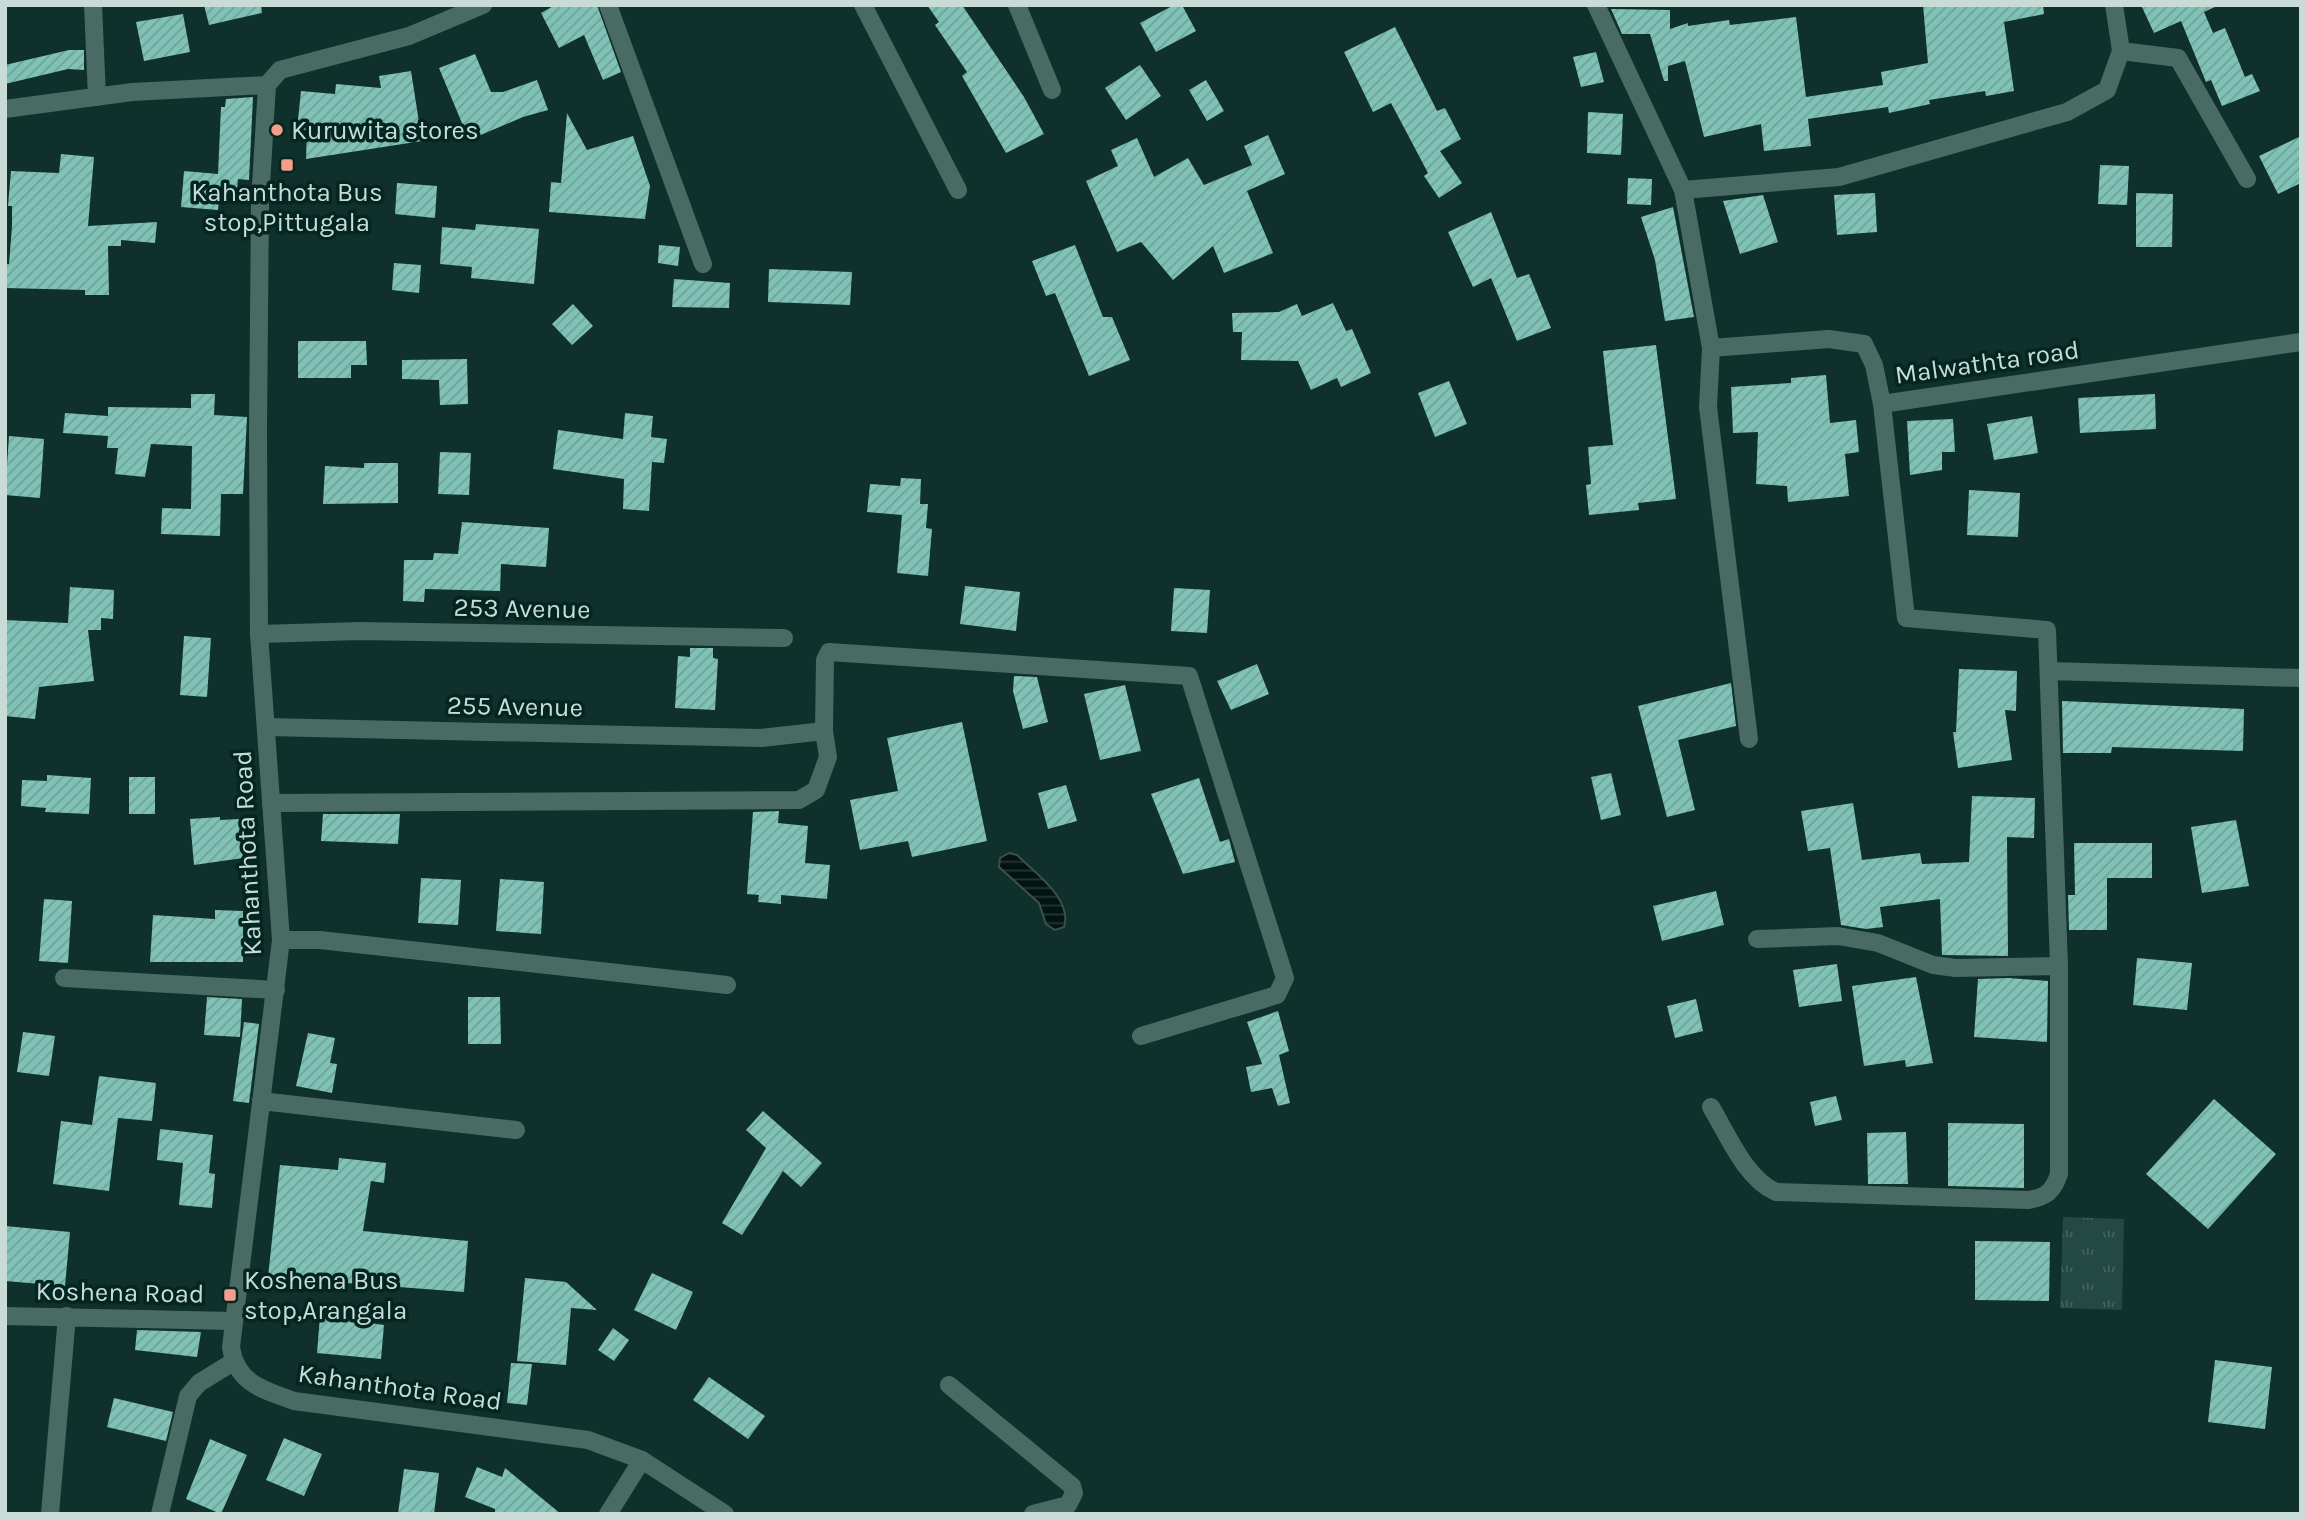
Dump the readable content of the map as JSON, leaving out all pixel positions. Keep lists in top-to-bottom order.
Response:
{
  "streets": {
    "street": [
      "Malwathta road",
      "253 Avenue",
      "255 Avenue",
      "Kahanthota Road",
      "Koshena Road"
    ]
  },
  "crossings": [
    ["253 Avenue", "Kahanthota Road"],
    ["255 Avenue", "Kahanthota Road"],
    ["Kahanthota Road", "Koshena Road"]
  ],
  "places": {
    "other": ["Kuruwita stores"],
    "transit": ["Kahanthota Bus stop,Pittugala", "Koshena Bus stop,Arangala"]
  }
}
